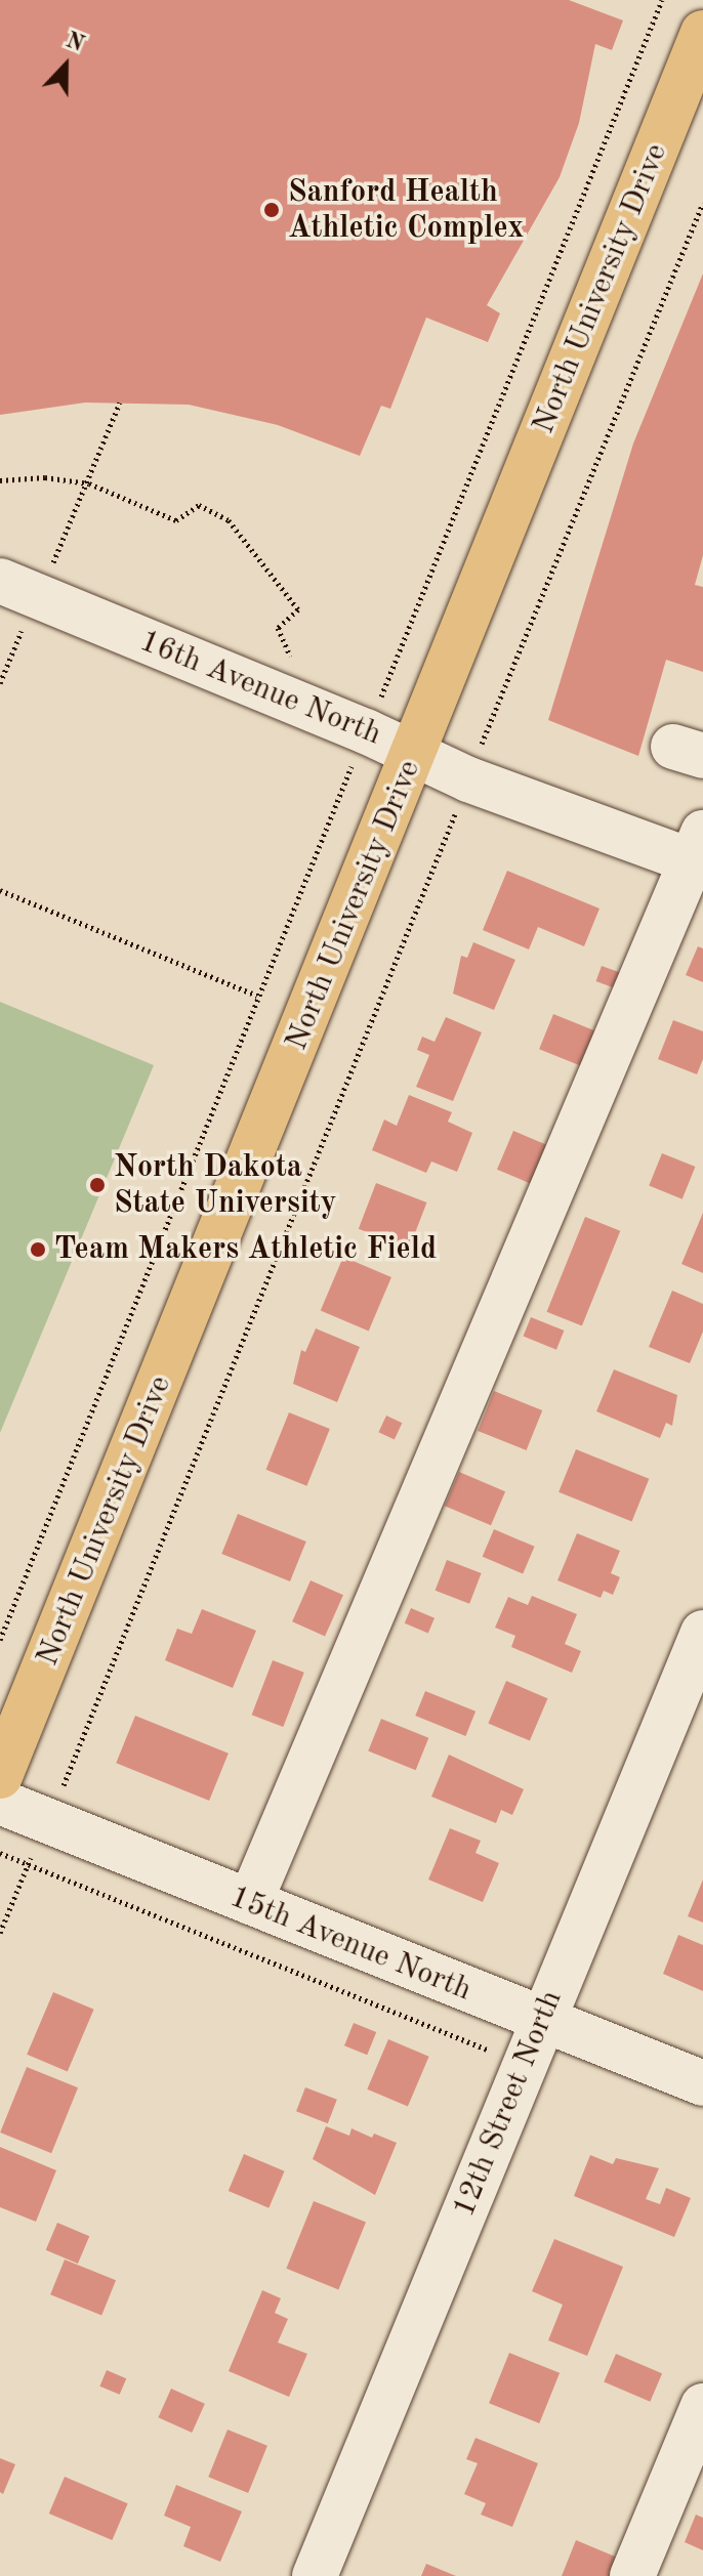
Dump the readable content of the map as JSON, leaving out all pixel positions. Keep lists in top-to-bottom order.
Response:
{
  "streets": {
    "main road": ["North University Drive"],
    "street": ["16th Avenue North", "15th Avenue North", "12th Street North"]
  },
  "crossings": [
    ["North University Drive", "16th Avenue North"],
    ["15th Avenue North", "12th Street North"]
  ],
  "places": ["Sanford Health Athletic Complex", "North Dakota State University", "Team Makers Athletic Field"],
  "north": "top"
}
